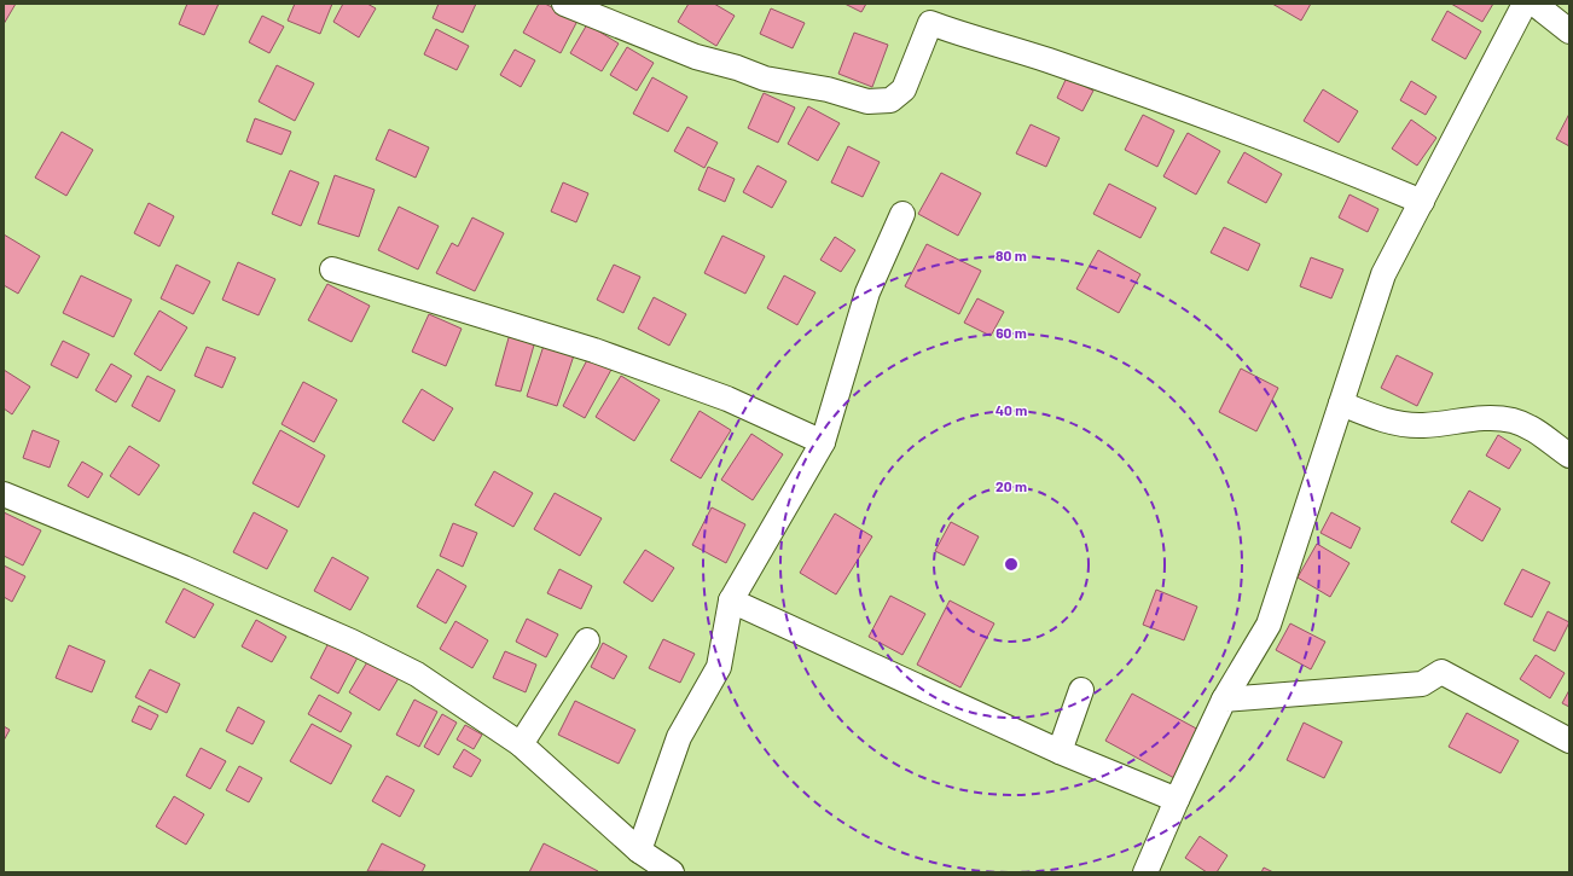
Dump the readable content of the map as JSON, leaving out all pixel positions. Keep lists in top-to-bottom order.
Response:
{
  "rings": [
    "80 m",
    "60 m",
    "40 m",
    "20 m"
  ]
}
